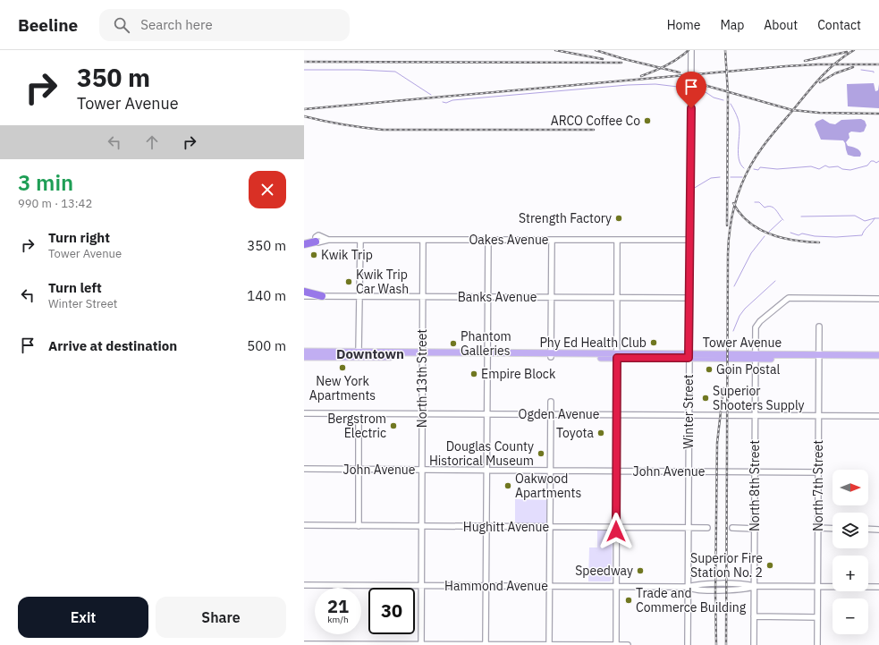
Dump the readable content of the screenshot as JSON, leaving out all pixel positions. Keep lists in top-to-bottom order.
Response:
{
  "streets": {
    "main road": ["Tower Avenue"],
    "street": [
      "Oakes Avenue",
      "Banks Avenue",
      "North 13th Street",
      "Winter Street",
      "Ogden Avenue",
      "John Avenue",
      "North 8th Street",
      "North 7th Street",
      "Hughitt Avenue",
      "Hammond Avenue"
    ]
  },
  "crossings": [
    ["Oakes Avenue", "North 13th Street"],
    ["Oakes Avenue", "Winter Street"],
    ["Banks Avenue", "North 13th Street"],
    ["Banks Avenue", "Winter Street"],
    ["Tower Avenue", "North 13th Street"],
    ["Tower Avenue", "Winter Street"],
    ["Tower Avenue", "North 8th Street"],
    ["Tower Avenue", "North 7th Street"],
    ["North 13th Street", "Ogden Avenue"],
    ["North 13th Street", "John Avenue"],
    ["North 13th Street", "Hughitt Avenue"],
    ["North 13th Street", "Hammond Avenue"],
    ["Winter Street", "Ogden Avenue"],
    ["Winter Street", "John Avenue"],
    ["Winter Street", "Hughitt Avenue"],
    ["Winter Street", "Hammond Avenue"],
    ["Ogden Avenue", "North 8th Street"],
    ["Ogden Avenue", "North 7th Street"],
    ["John Avenue", "North 8th Street"],
    ["John Avenue", "North 7th Street"],
    ["North 8th Street", "Hammond Avenue"],
    ["North 7th Street", "Hammond Avenue"]
  ],
  "districts": ["Downtown"],
  "places": [
    "ARCO Coffee Co",
    "Strength Factory",
    "Kwik Trip",
    "Kwik Trip Car Wash",
    "Phy Ed Health Club",
    "Phantom Galleries",
    "New York Apartments",
    "Goin Postal",
    "Empire Block",
    "Superior Shooters Supply",
    "Bergstrom Electric",
    "Toyota",
    "Douglas County Historical Museum",
    "Oakwood Apartments",
    "Superior Fire Station No. 2",
    "Speedway",
    "Trade and Commerce Building"
  ],
  "north": "right",
  "page": {
    "header": "Beeline",
    "search": "Search here",
    "nav": [
      "Home",
      "Map",
      "About",
      "Contact"
    ],
    "turn": ["350 m", "Tower Avenue"],
    "heading": ["3 min", "990 m · 13:42"],
    "list": [
      {
        "name": "Turn right",
        "note": "Tower Avenue",
        "value": "350 m"
      },
      {
        "name": "Turn left",
        "note": "Winter Street",
        "value": "140 m"
      },
      {
        "name": "Arrive at destination",
        "value": "500 m"
      }
    ],
    "map_buttons": ["+", "−"],
    "speed": "21 km/h",
    "limit": "30",
    "buttons": ["Exit", "Share"]
  }
}
